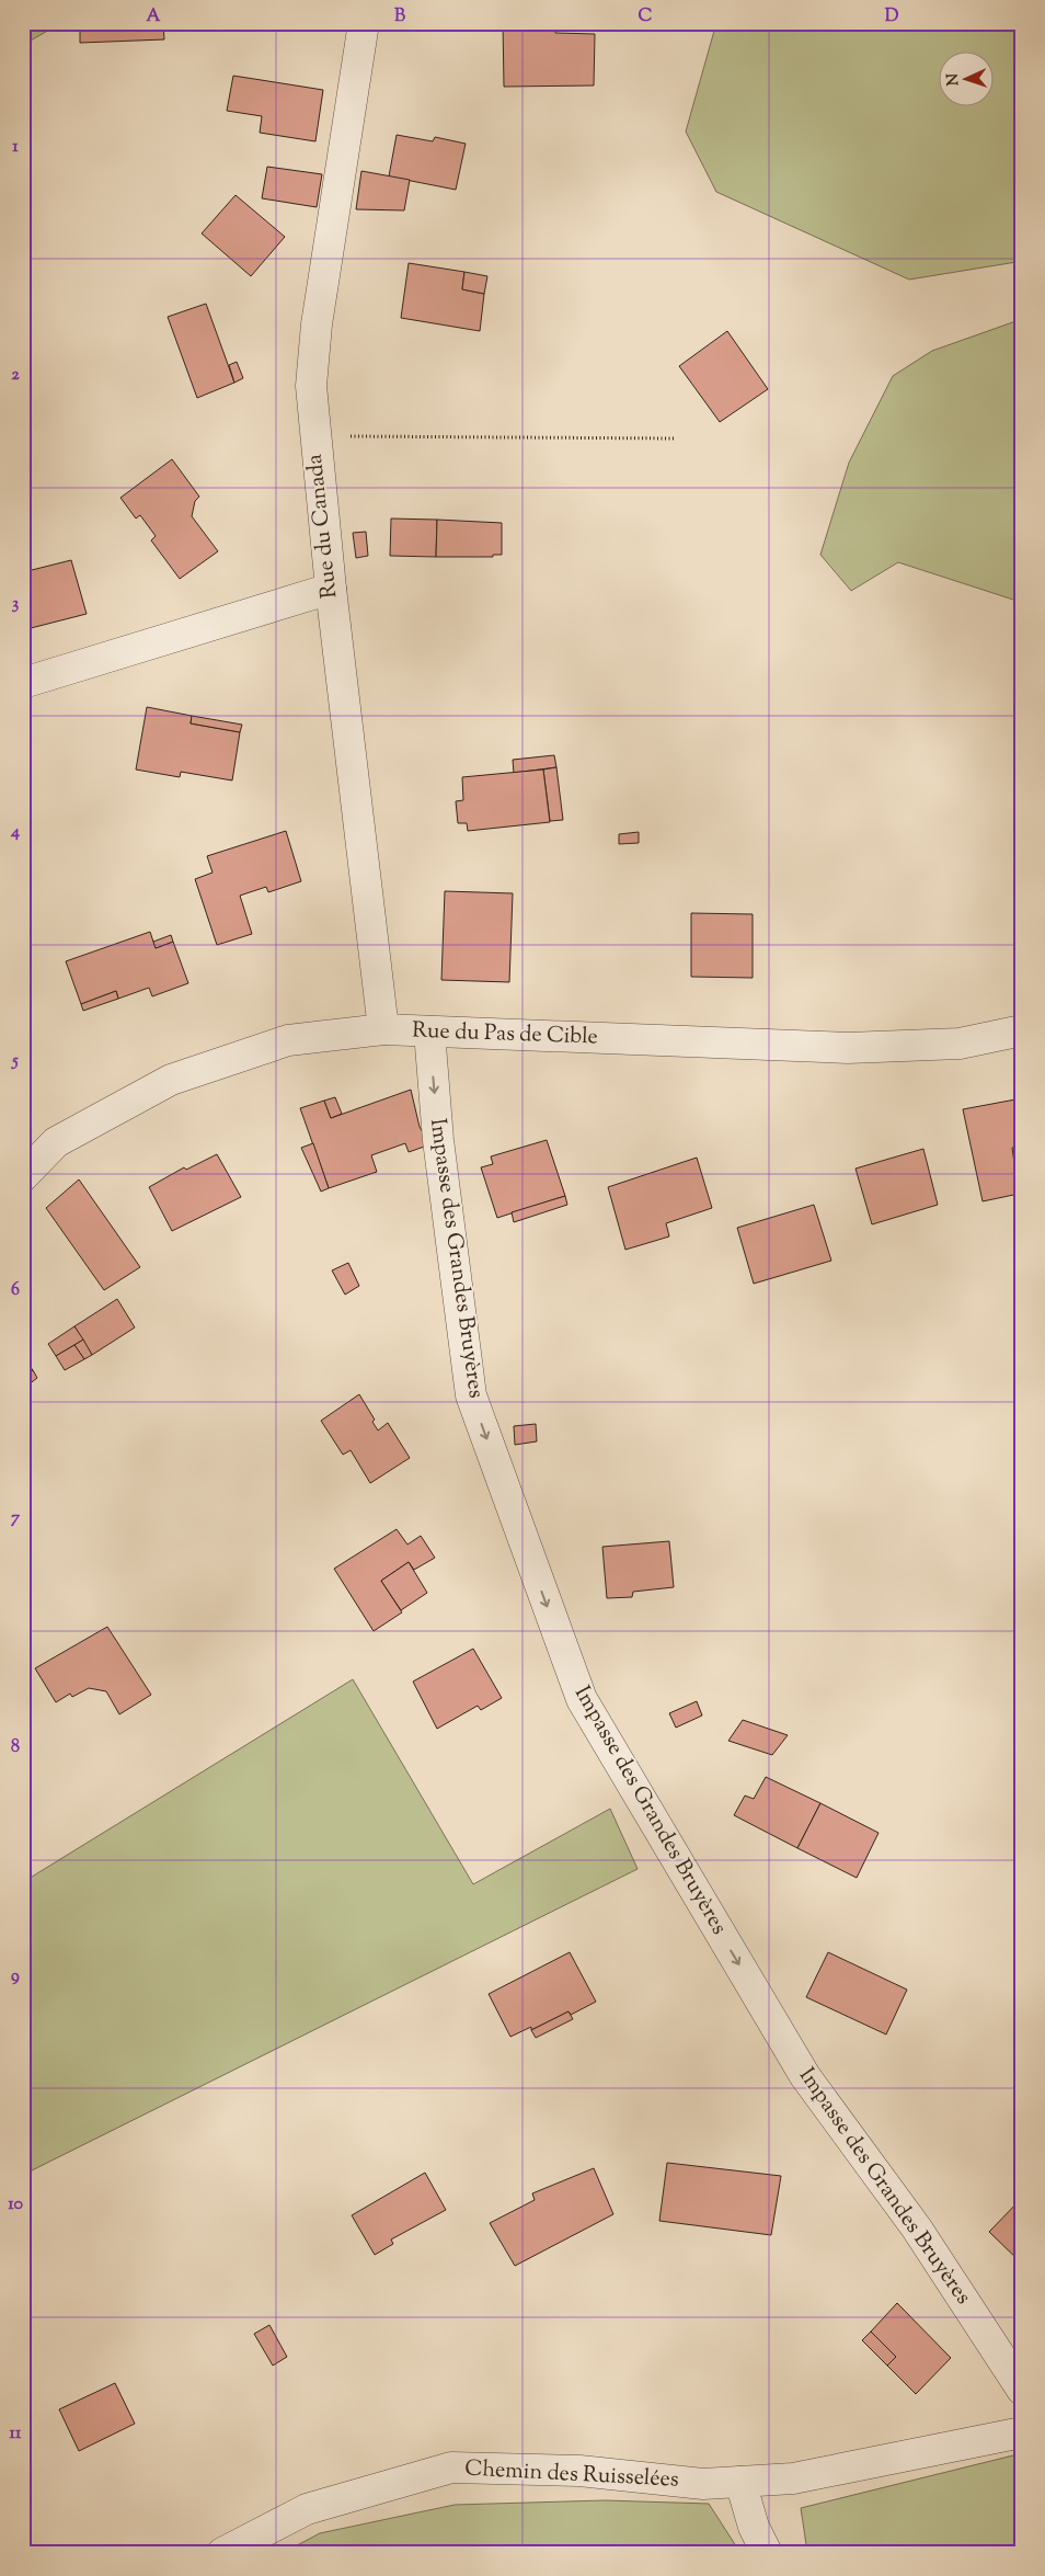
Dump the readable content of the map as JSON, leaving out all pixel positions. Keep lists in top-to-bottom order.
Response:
{
  "streets": {
    "street": [
      "Rue du Canada",
      "Rue du Pas de Cible",
      "Impasse des Grandes Bruyères",
      "Chemin des Ruisselées"
    ]
  },
  "crossings": [
    ["Rue du Canada", "Rue du Pas de Cible"],
    ["Rue du Pas de Cible", "Impasse des Grandes Bruyères"]
  ],
  "one_way": ["Impasse des Grandes Bruyères"],
  "north": "left",
  "grid": {
    "columns": [
      "A",
      "B",
      "C",
      "D"
    ],
    "rows": [
      "1",
      "2",
      "3",
      "4",
      "5",
      "6",
      "7",
      "8",
      "9",
      "10",
      "11"
    ]
  }
}
